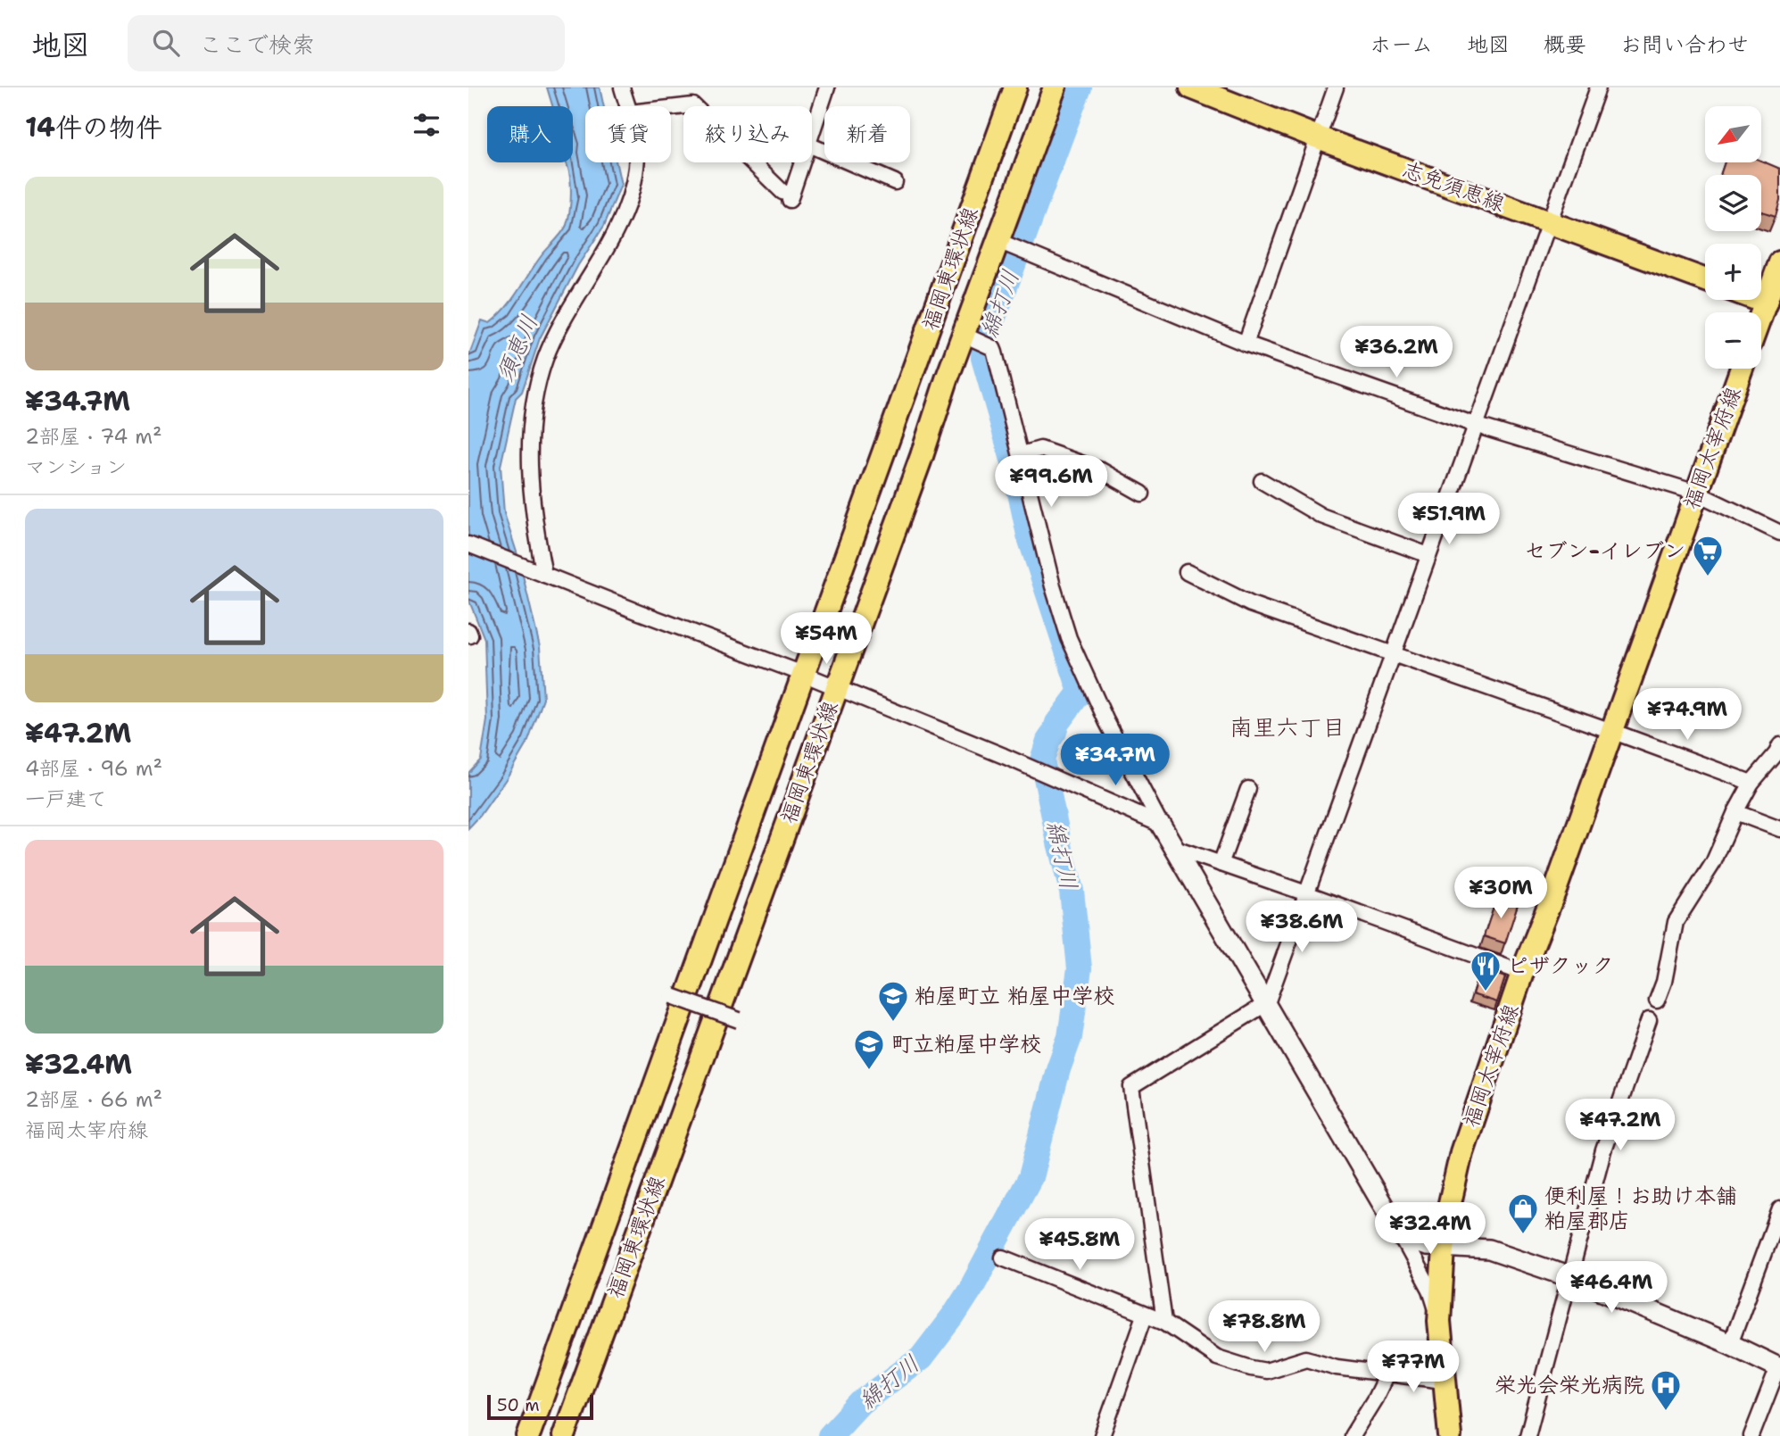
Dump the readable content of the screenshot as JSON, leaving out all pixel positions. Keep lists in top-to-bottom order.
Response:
{
  "streets": {
    "main road": ["志免須恵線", "福岡東環状線", "福岡太宰府線"]
  },
  "districts": ["南里六丁目"],
  "water": ["綿打川", "須恵川"],
  "places": {
    "supermarket": ["セブン-イレブン"],
    "restaurant": ["ピザクック"],
    "school or university": ["粕屋町立 粕屋中学校", "町立粕屋中学校"],
    "shop": ["便利屋！お助け本舗 粕屋郡店"],
    "hospital": ["栄光会栄光病院"]
  },
  "scale_bar": "50 m",
  "north": "bottom left",
  "page": {
    "header": "地図",
    "search": "ここで検索",
    "nav": [
      "ホーム",
      "地図",
      "概要",
      "お問い合わせ"
    ],
    "heading": "14件の物件",
    "map_buttons": ["+", "−"],
    "chip": [
      "購入",
      "賃貸",
      "絞り込み",
      "新着"
    ],
    "list": [
      {
        "name": "¥34.7M",
        "note": "2部屋 · 74 m² · マンション"
      },
      {
        "name": "¥47.2M",
        "note": "4部屋 · 96 m² · 一戸建て"
      },
      {
        "name": "¥32.4M",
        "note": "2部屋 · 66 m² · 福岡太宰府線"
      }
    ],
    "price": [
      "¥36.2M",
      "¥99.6M",
      "¥51.9M",
      "¥54M",
      "¥74.9M",
      "¥34.7M",
      "¥30M",
      "¥38.6M",
      "¥47.2M",
      "¥32.4M",
      "¥45.8M",
      "¥46.4M",
      "¥78.8M",
      "¥77M"
    ],
    "scale": "50 m"
  }
}
